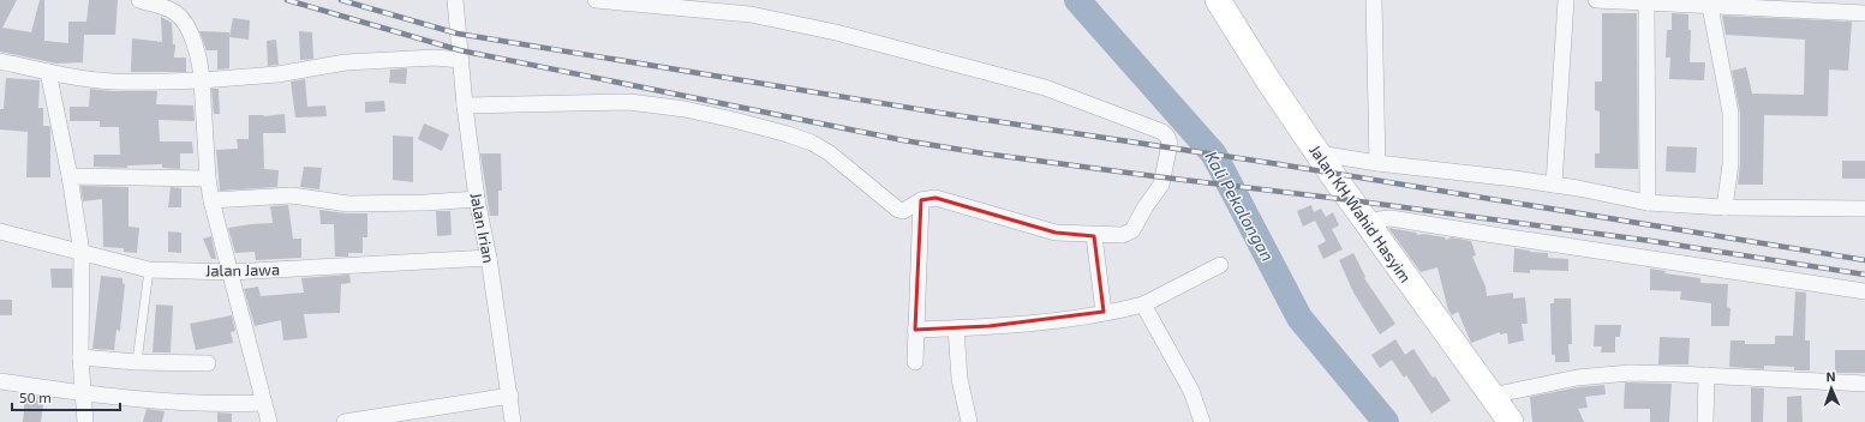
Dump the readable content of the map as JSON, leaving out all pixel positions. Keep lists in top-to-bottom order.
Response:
{
  "streets": {
    "main road": ["Jalan KH Wahid Hasyim"],
    "street": ["Jalan Irian", "Jalan Jawa"]
  },
  "crossings": [
    ["Jalan Irian", "Jalan Jawa"]
  ],
  "water": ["Kali Pekalongan"],
  "scale_bar": "50 m",
  "north": "top"
}
